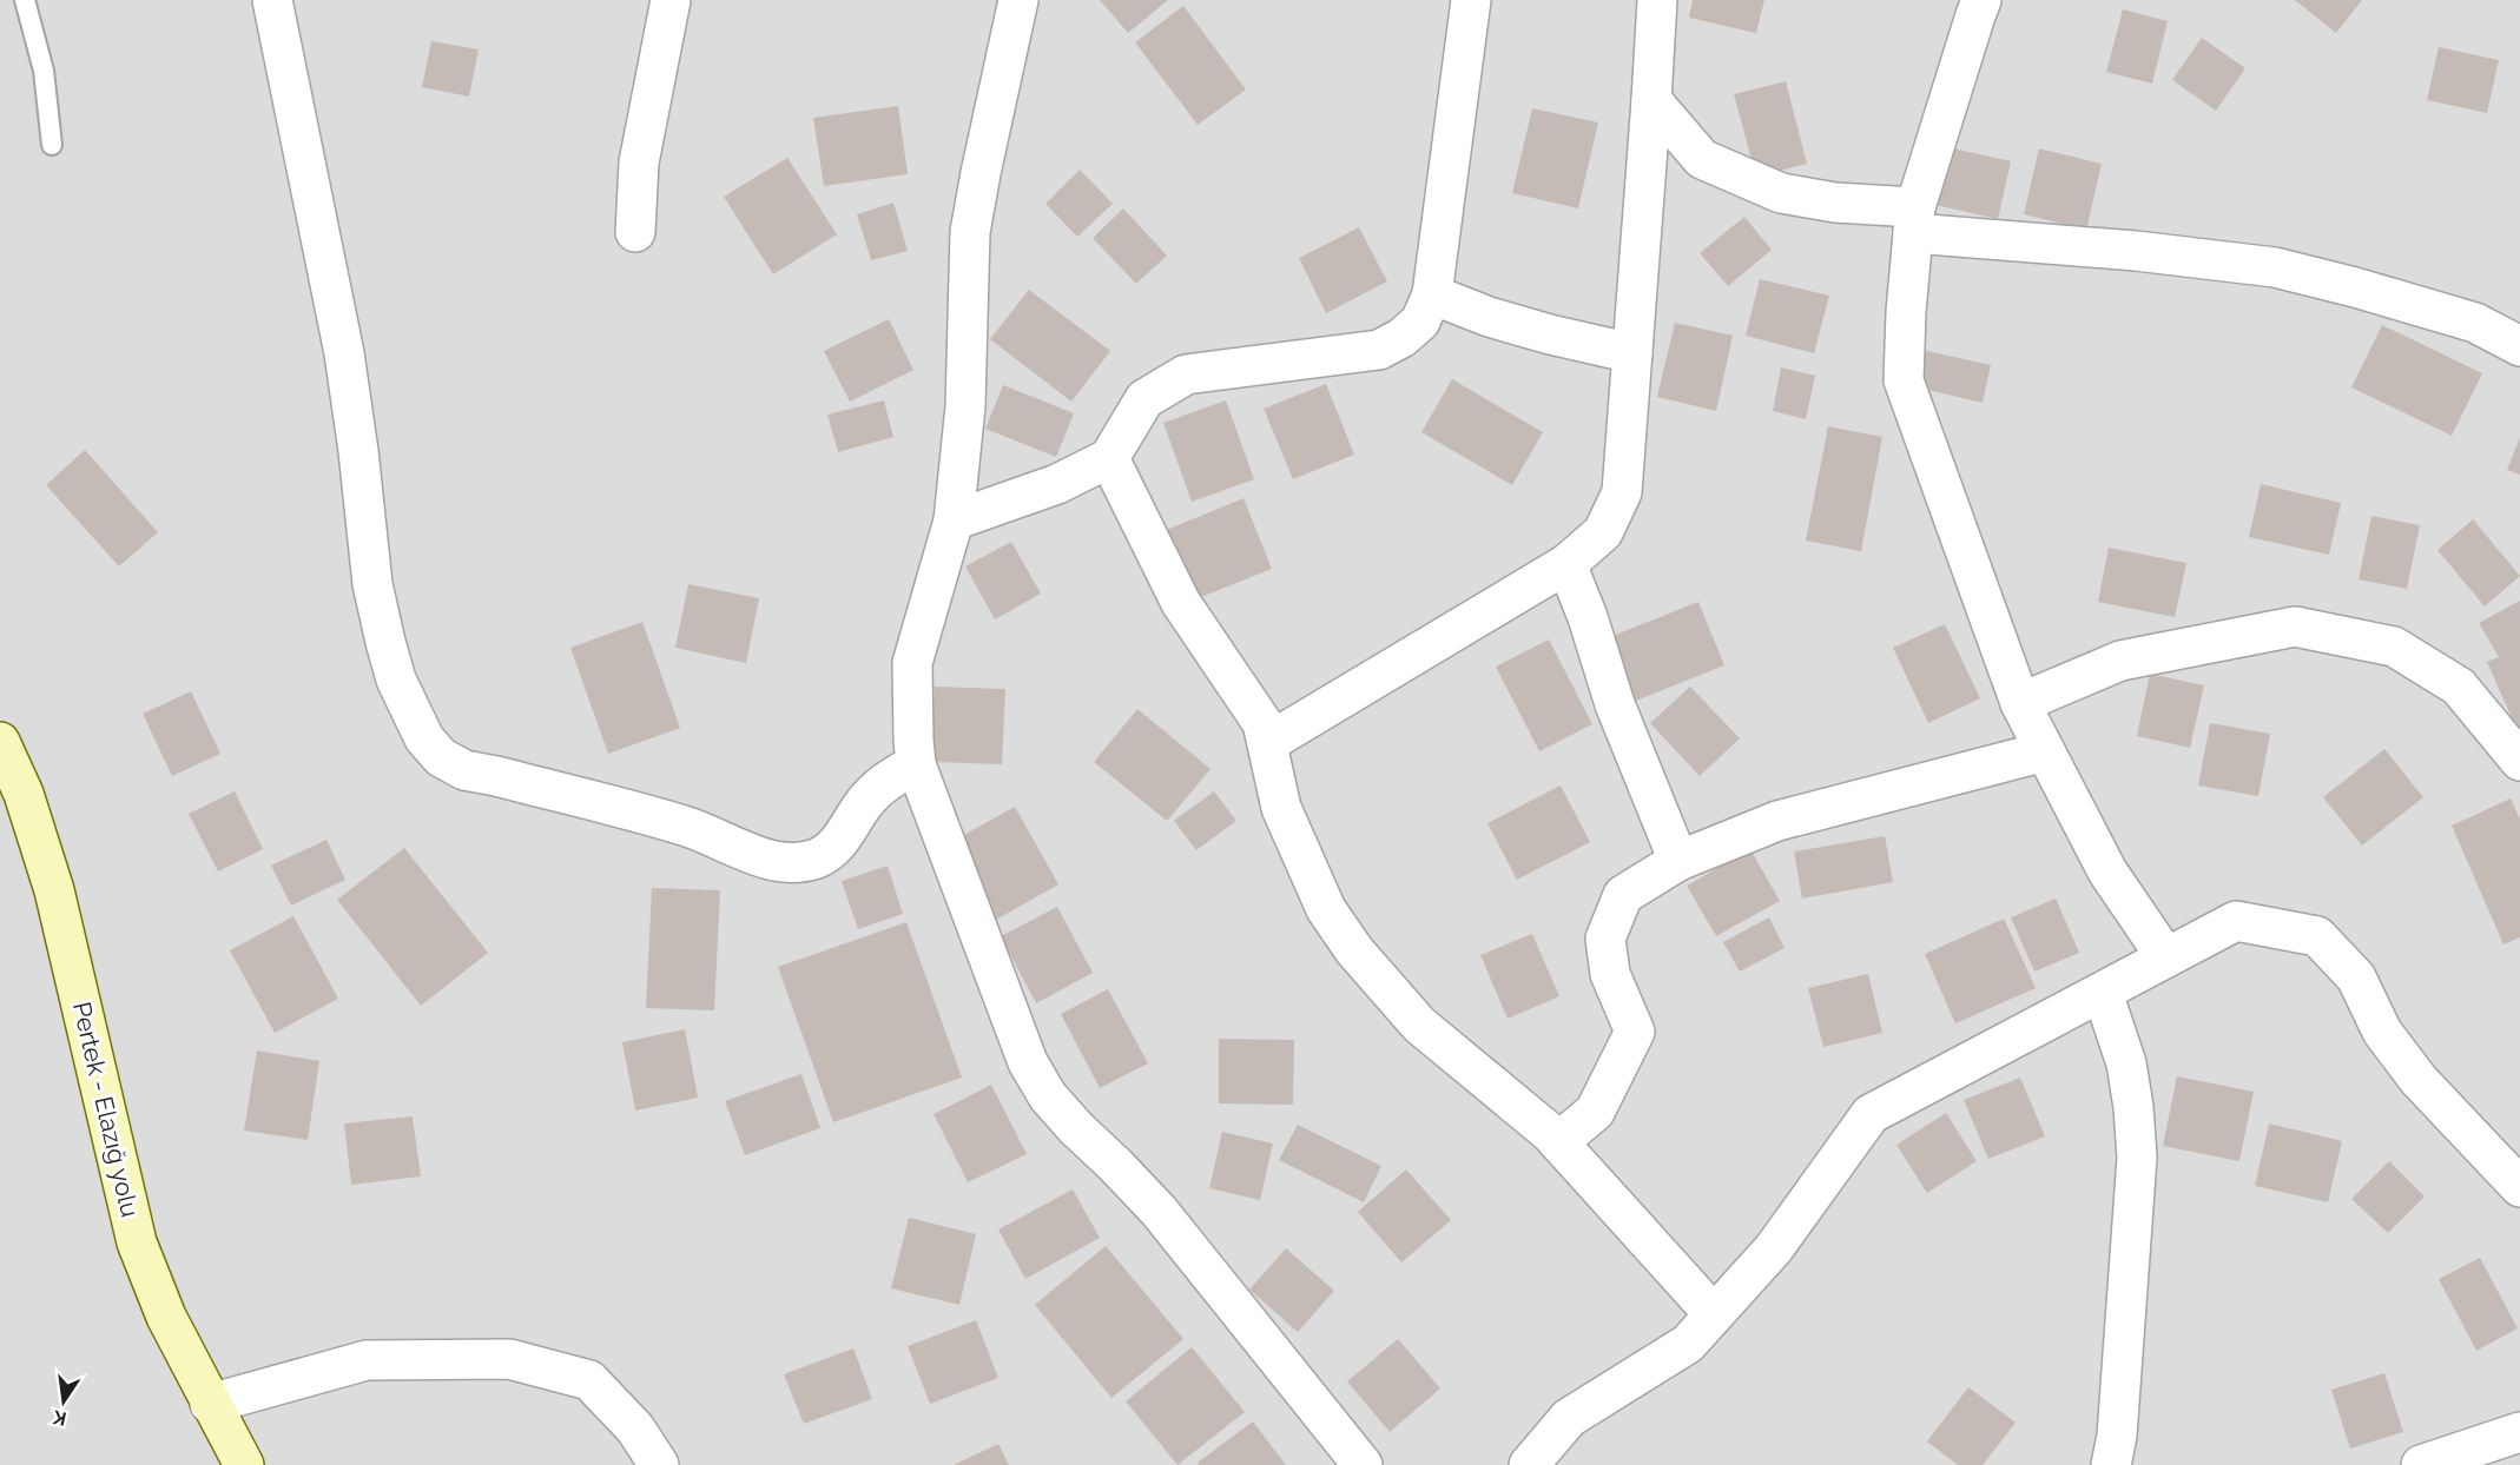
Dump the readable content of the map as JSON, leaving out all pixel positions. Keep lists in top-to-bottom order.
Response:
{
  "streets": {
    "main road": ["Pertek - Elazığ yolu"]
  },
  "north": "bottom"
}
